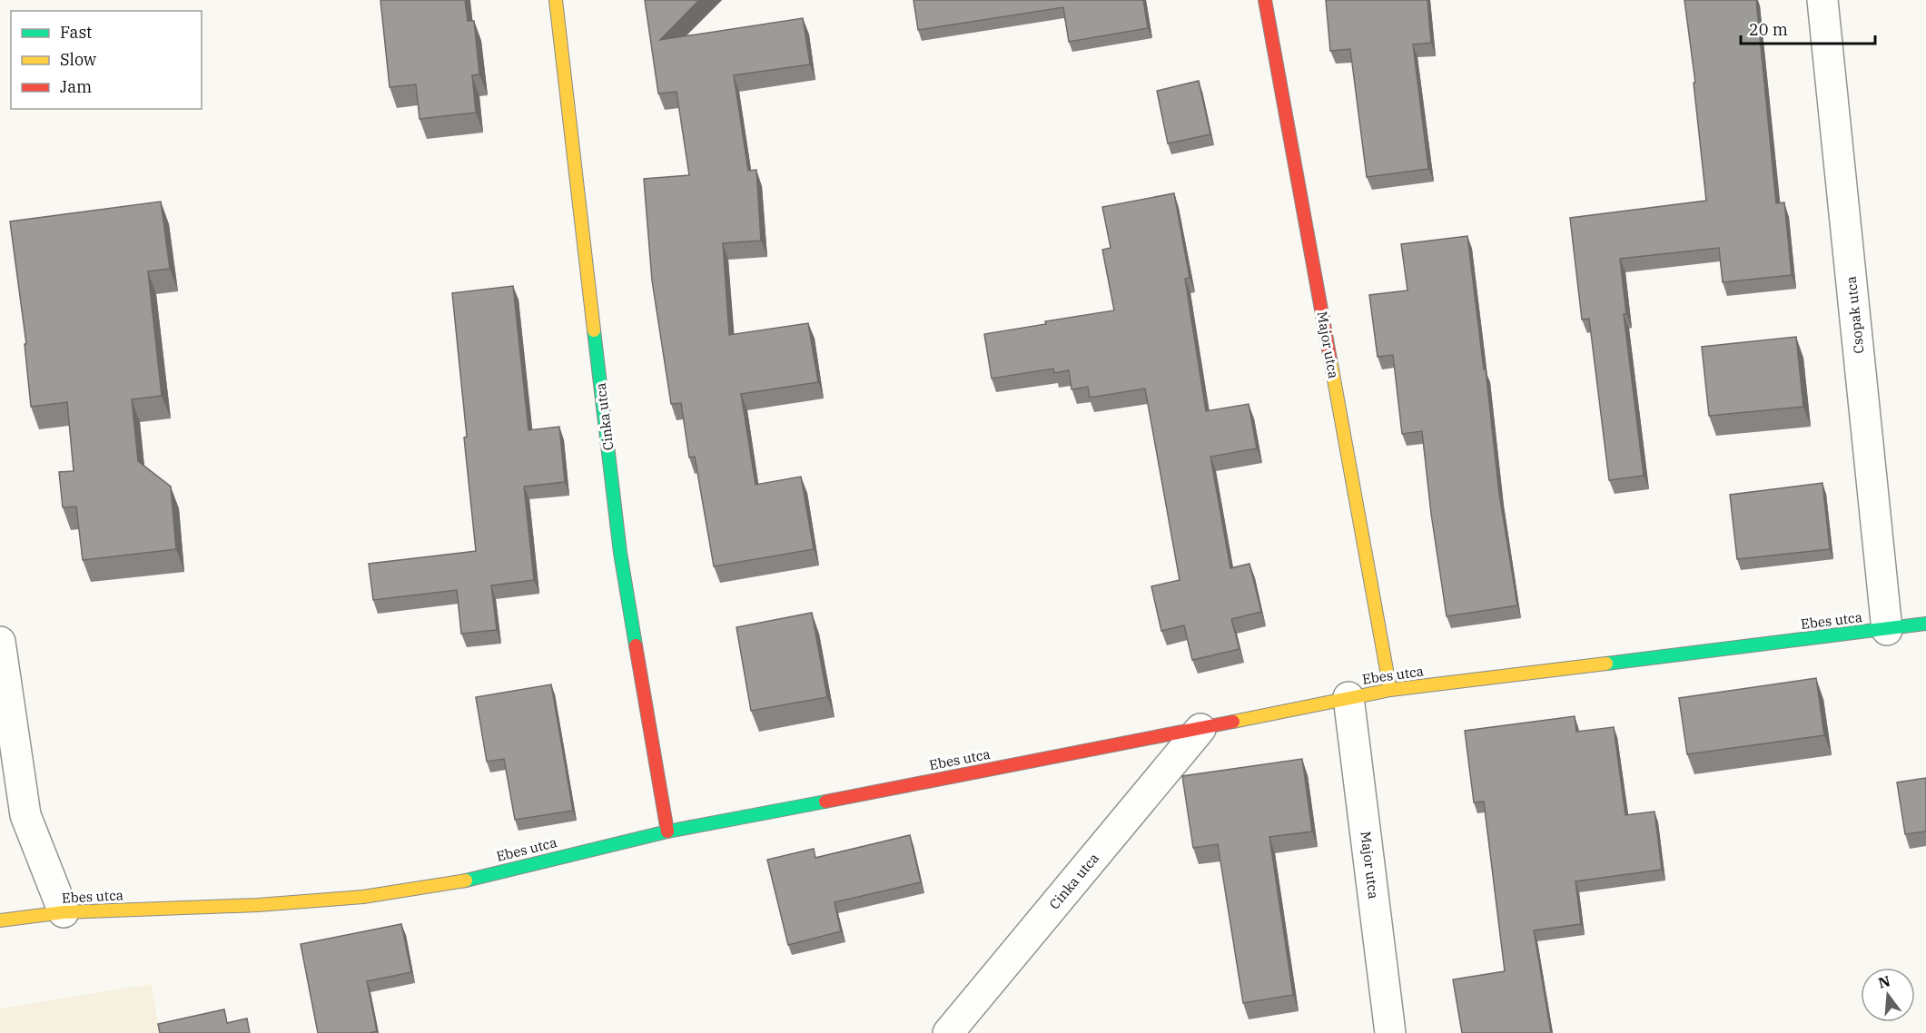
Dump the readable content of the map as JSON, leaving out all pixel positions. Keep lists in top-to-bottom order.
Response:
{
  "streets": {
    "street": [
      "Csopak utca",
      "Major utca",
      "Cinka utca",
      "Ebes utca"
    ]
  },
  "crossings": [
    ["Csopak utca", "Ebes utca"],
    ["Major utca", "Ebes utca"],
    ["Cinka utca", "Ebes utca"]
  ],
  "legend": ["Fast", "Slow", "Jam"],
  "scale_bar": "20 m",
  "north": "top"
}
